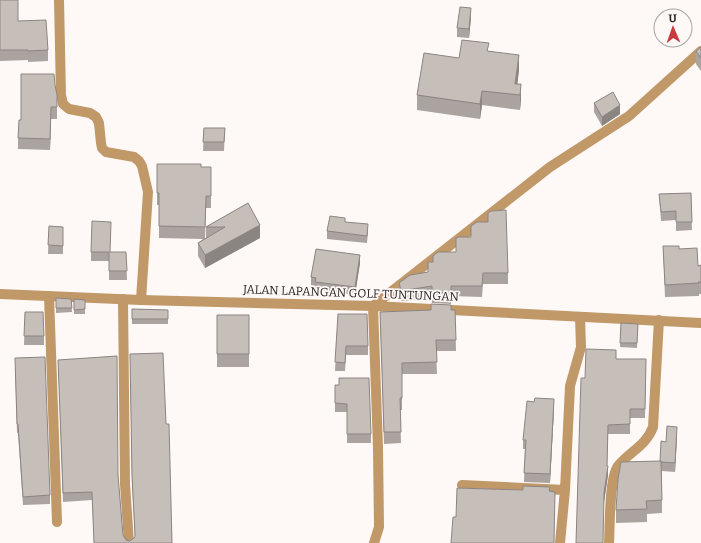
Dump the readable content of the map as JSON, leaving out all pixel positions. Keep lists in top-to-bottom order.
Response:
{
  "streets": {
    "street": ["JALAN LAPANGAN GOLF TUNTUNGAN"]
  },
  "north": "top"
}
